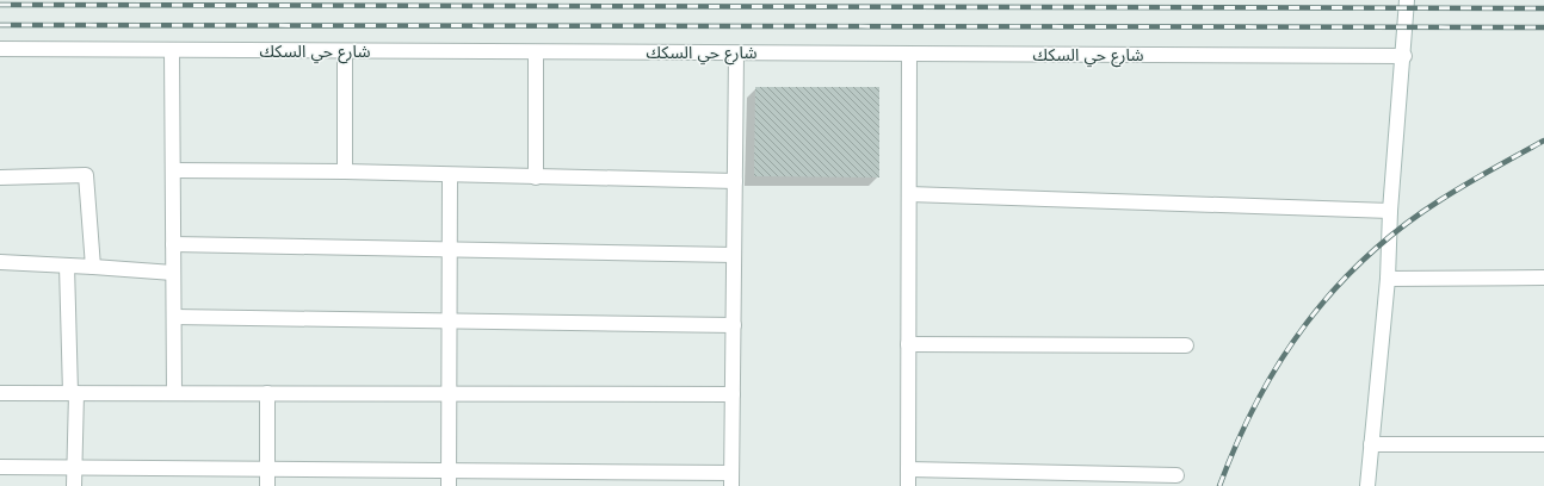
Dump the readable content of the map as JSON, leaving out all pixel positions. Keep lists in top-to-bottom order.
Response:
{
  "streets": {
    "street": ["شارع حي السكك"]
  }
}
